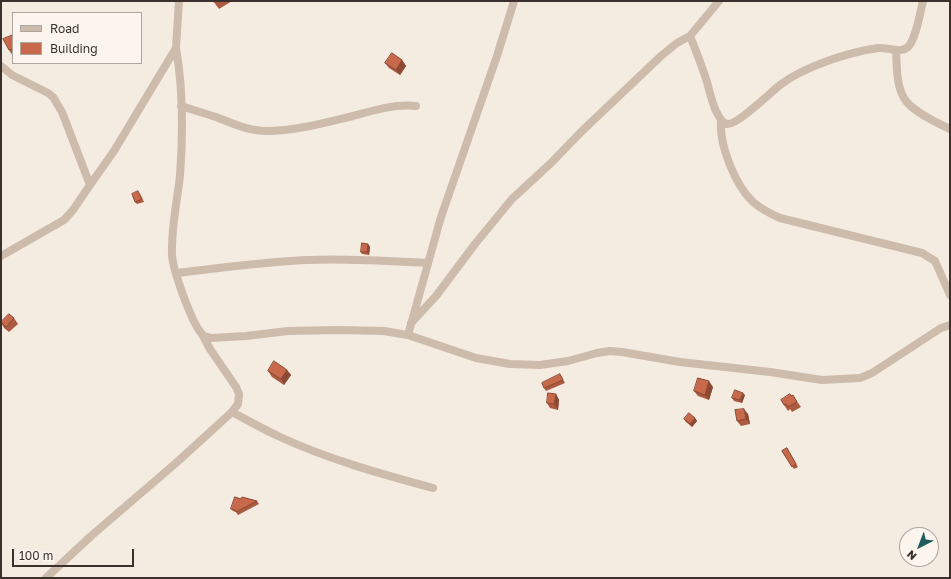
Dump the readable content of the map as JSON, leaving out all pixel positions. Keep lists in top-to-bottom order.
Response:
{
  "legend": ["Road", "Building"],
  "scale_bar": "100 m",
  "north": "bottom left"
}
